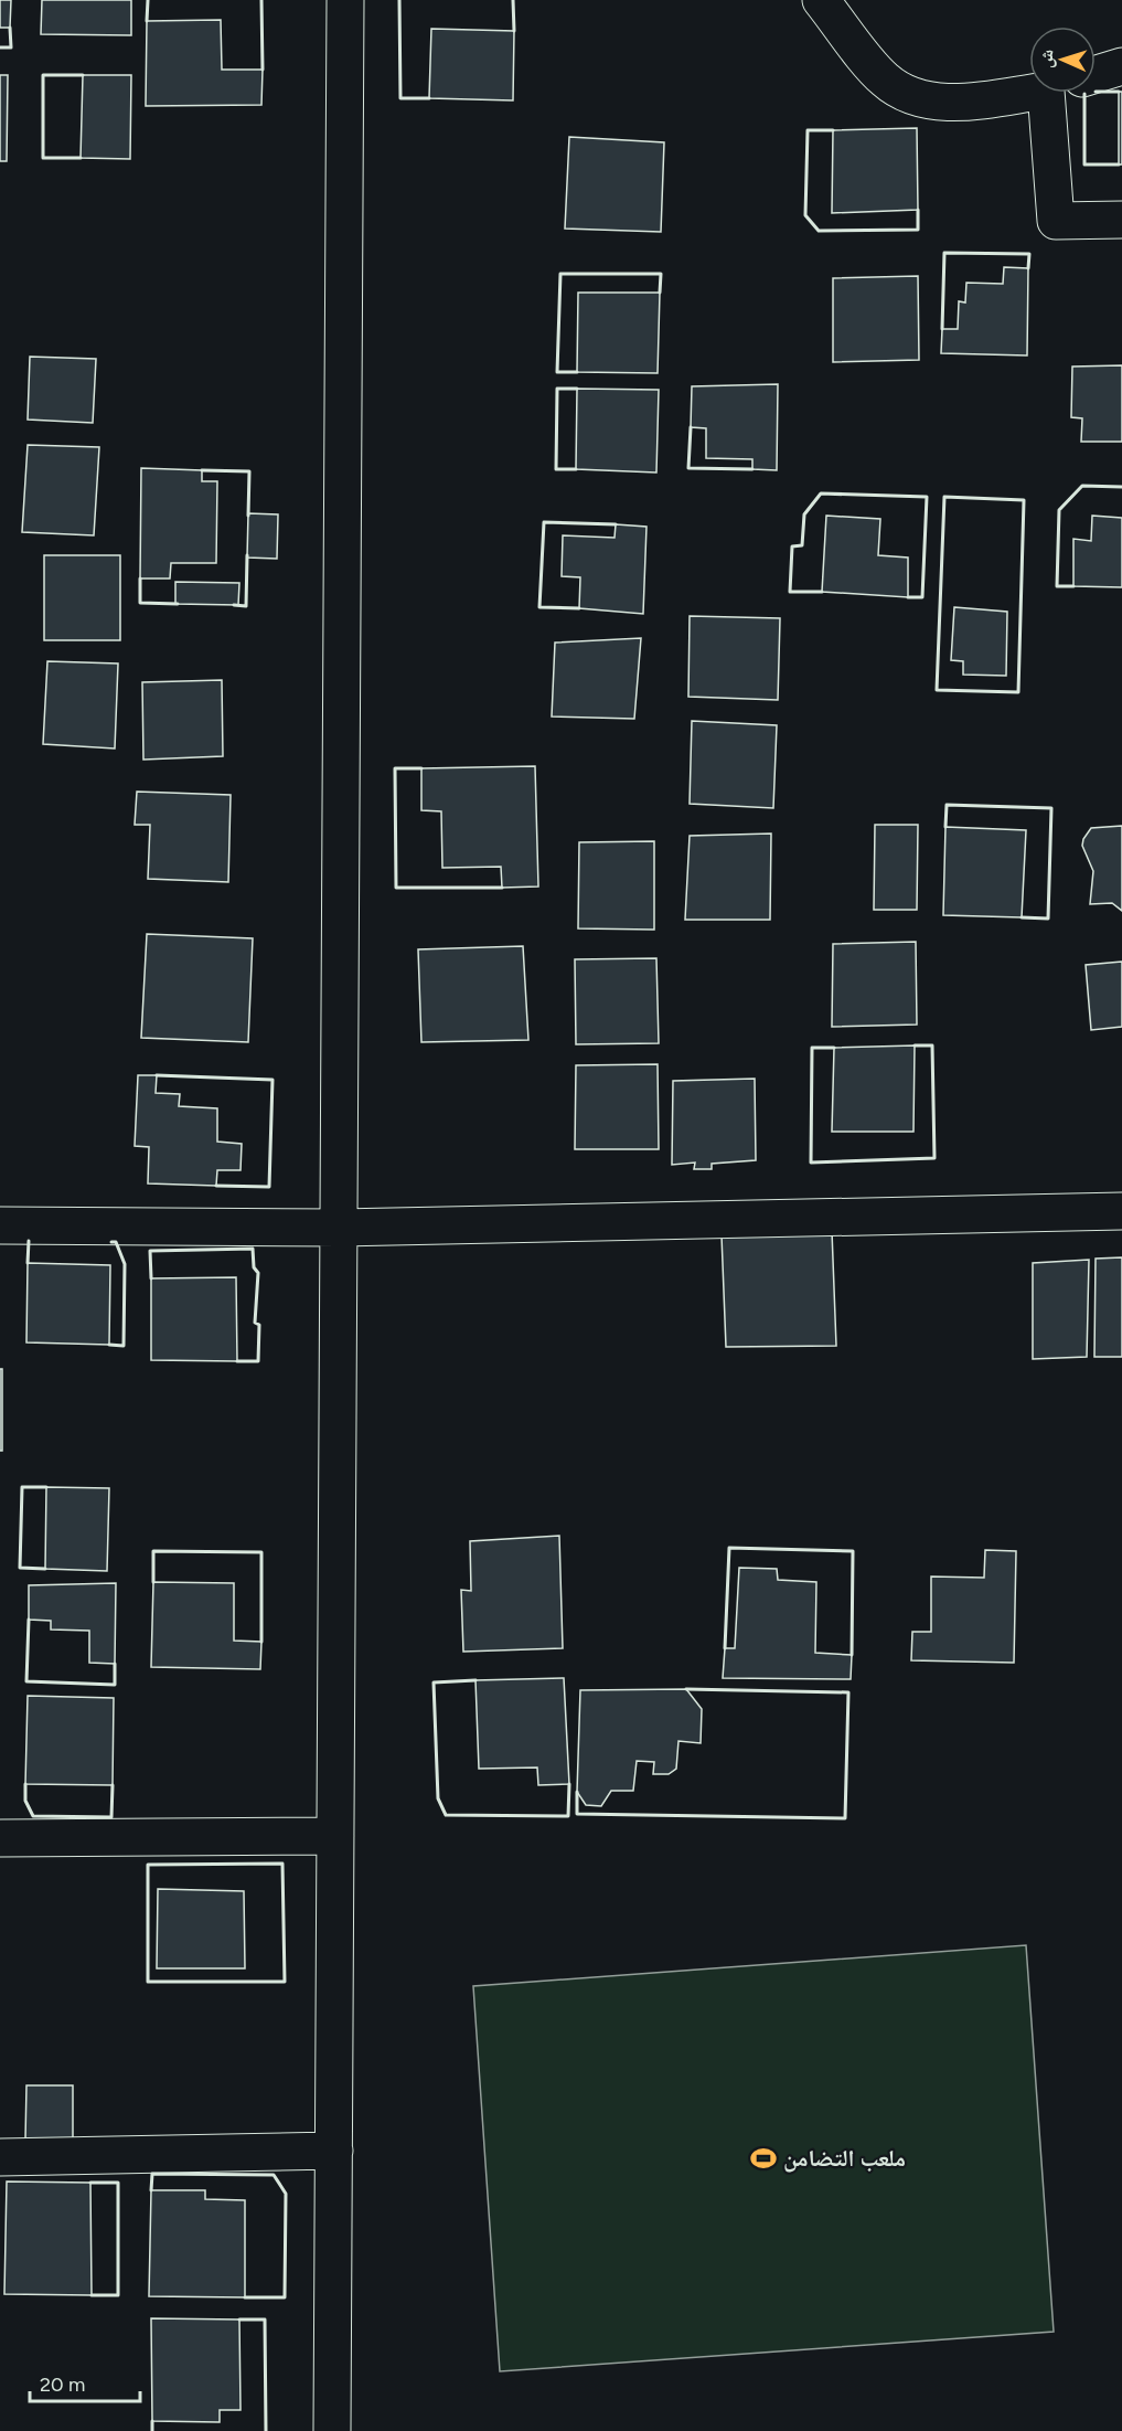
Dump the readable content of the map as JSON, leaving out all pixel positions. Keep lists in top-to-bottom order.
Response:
{
  "places": {
    "sports": ["ملعب التضامن"]
  },
  "scale_bar": "20 m",
  "north": "left"
}
